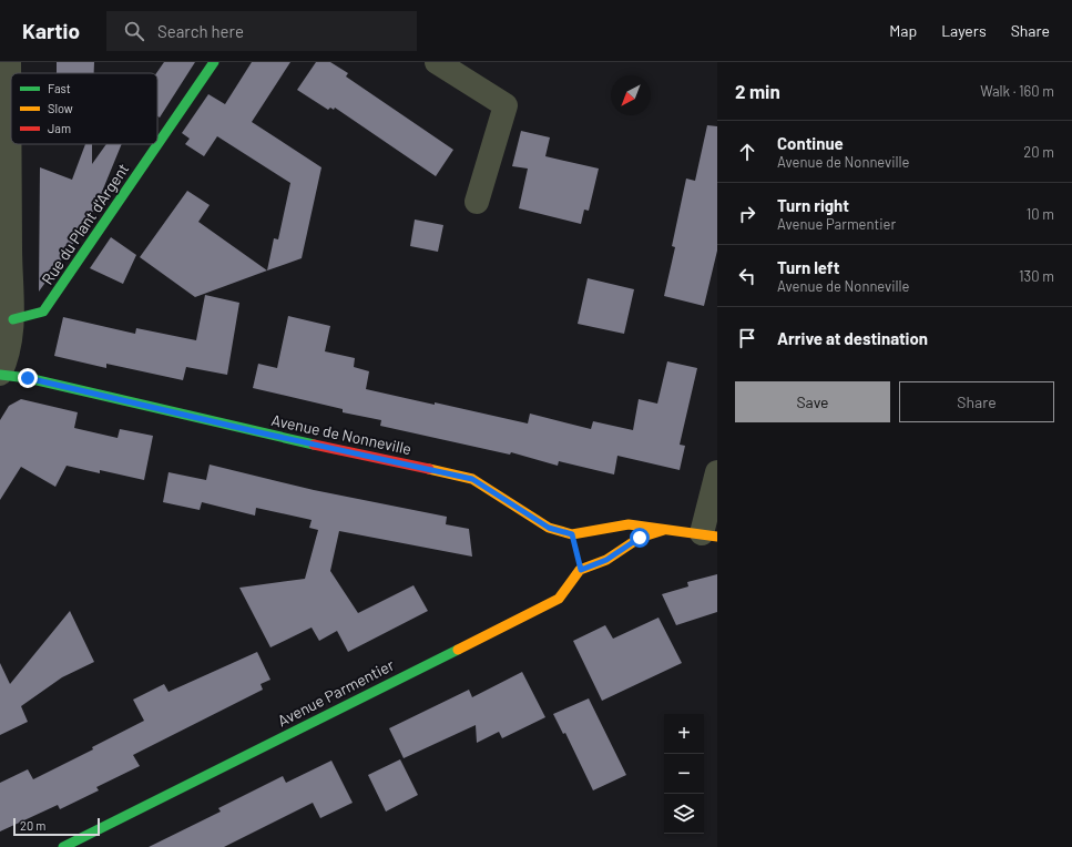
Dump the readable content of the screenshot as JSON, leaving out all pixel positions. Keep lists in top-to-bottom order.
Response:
{
  "streets": {
    "street": ["Rue du Plant d'Argent", "Avenue de Nonneville", "Avenue Parmentier"]
  },
  "crossings": [
    ["Avenue de Nonneville", "Avenue Parmentier"]
  ],
  "legend": ["Fast", "Slow", "Jam"],
  "scale_bar": "20 m",
  "north": "bottom left",
  "page": {
    "header": "Kartio",
    "search": "Search here",
    "nav": ["Map", "Layers", "Share"],
    "heading": ["2 min", "Walk · 160 m"],
    "list": [
      ["Continue", "Avenue de Nonneville", "20 m"],
      ["Turn right", "Avenue Parmentier", "10 m"],
      ["Turn left", "Avenue de Nonneville", "130 m"],
      "Arrive at destination"
    ],
    "buttons": ["Save", "Share"],
    "map_buttons": ["+", "−"],
    "scale": "20 m"
  }
}
